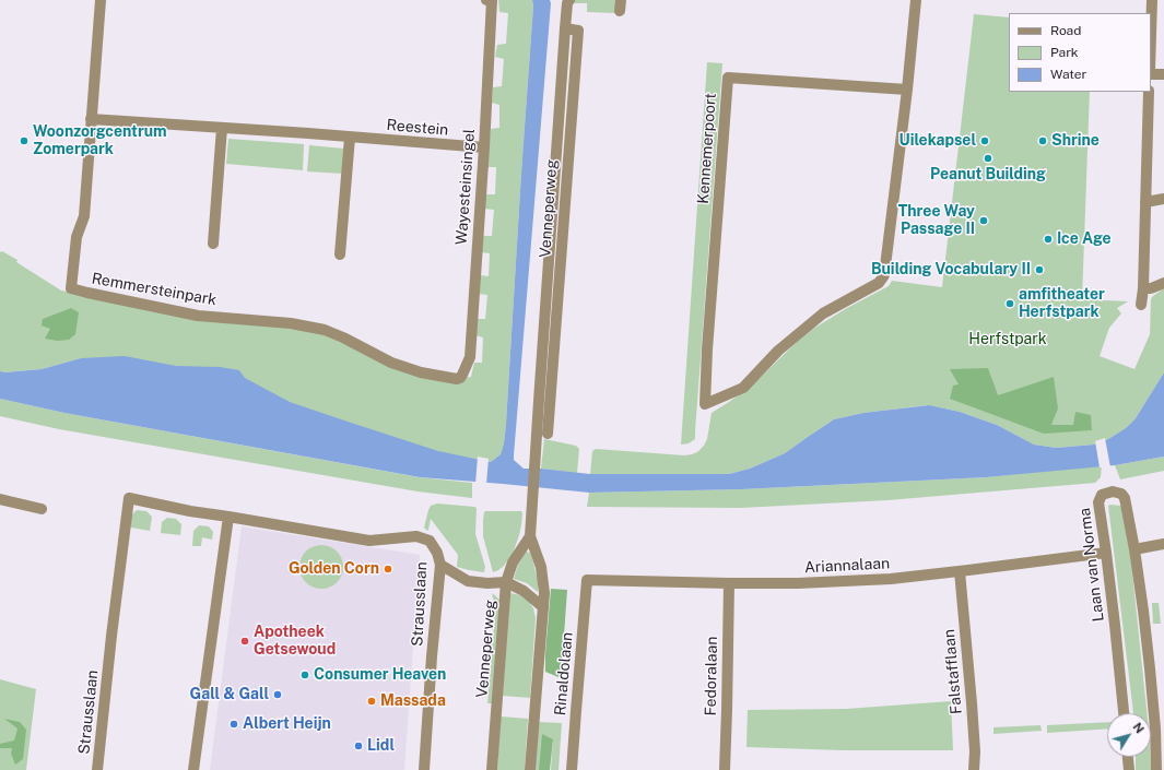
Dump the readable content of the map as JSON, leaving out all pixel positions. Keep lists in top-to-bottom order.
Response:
{
  "streets": {
    "street": [
      "Reestein",
      "Kennemerpoort",
      "Wayesteinsingel",
      "Venneperweg",
      "Remmersteinpark",
      "Laan van Norma",
      "Ariannalaan",
      "Strausslaan",
      "Falstafflaan",
      "Rinaldolaan",
      "Fedoralaan"
    ]
  },
  "crossings": [
    ["Reestein", "Wayesteinsingel"],
    ["Reestein", "Remmersteinpark"],
    ["Wayesteinsingel", "Remmersteinpark"],
    ["Laan van Norma", "Ariannalaan"],
    ["Ariannalaan", "Falstafflaan"],
    ["Ariannalaan", "Rinaldolaan"],
    ["Ariannalaan", "Fedoralaan"]
  ],
  "parks": ["Herfstpark"],
  "places": [
    "Woonzorgcentrum Zomerpark",
    "Uilekapsel",
    "Shrine",
    "Peanut Building",
    "Three Way Passage II",
    "Ice Age",
    "Building Vocabulary II",
    "amfitheater Herfstpark",
    "Golden Corn",
    "Apotheek Getsewoud",
    "Consumer Heaven",
    "Gall & Gall",
    "Massada",
    "Albert Heijn",
    "Lidl"
  ],
  "legend": ["Road", "Park", "Water"],
  "north": "top right"
}
